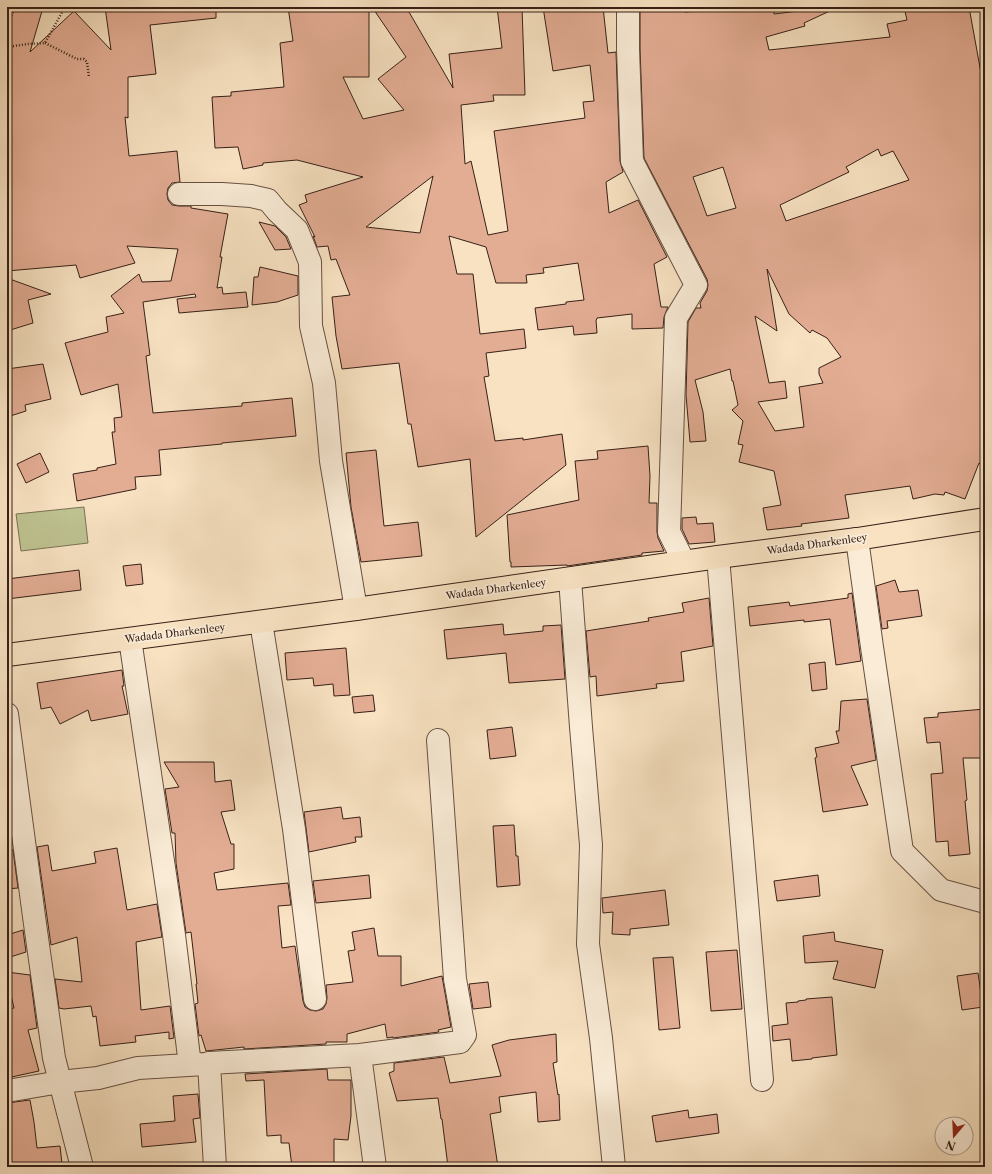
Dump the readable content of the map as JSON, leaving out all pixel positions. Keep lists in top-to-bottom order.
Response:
{
  "streets": {
    "main road": ["Wadada Dharkenleey"]
  },
  "north": "bottom"
}
